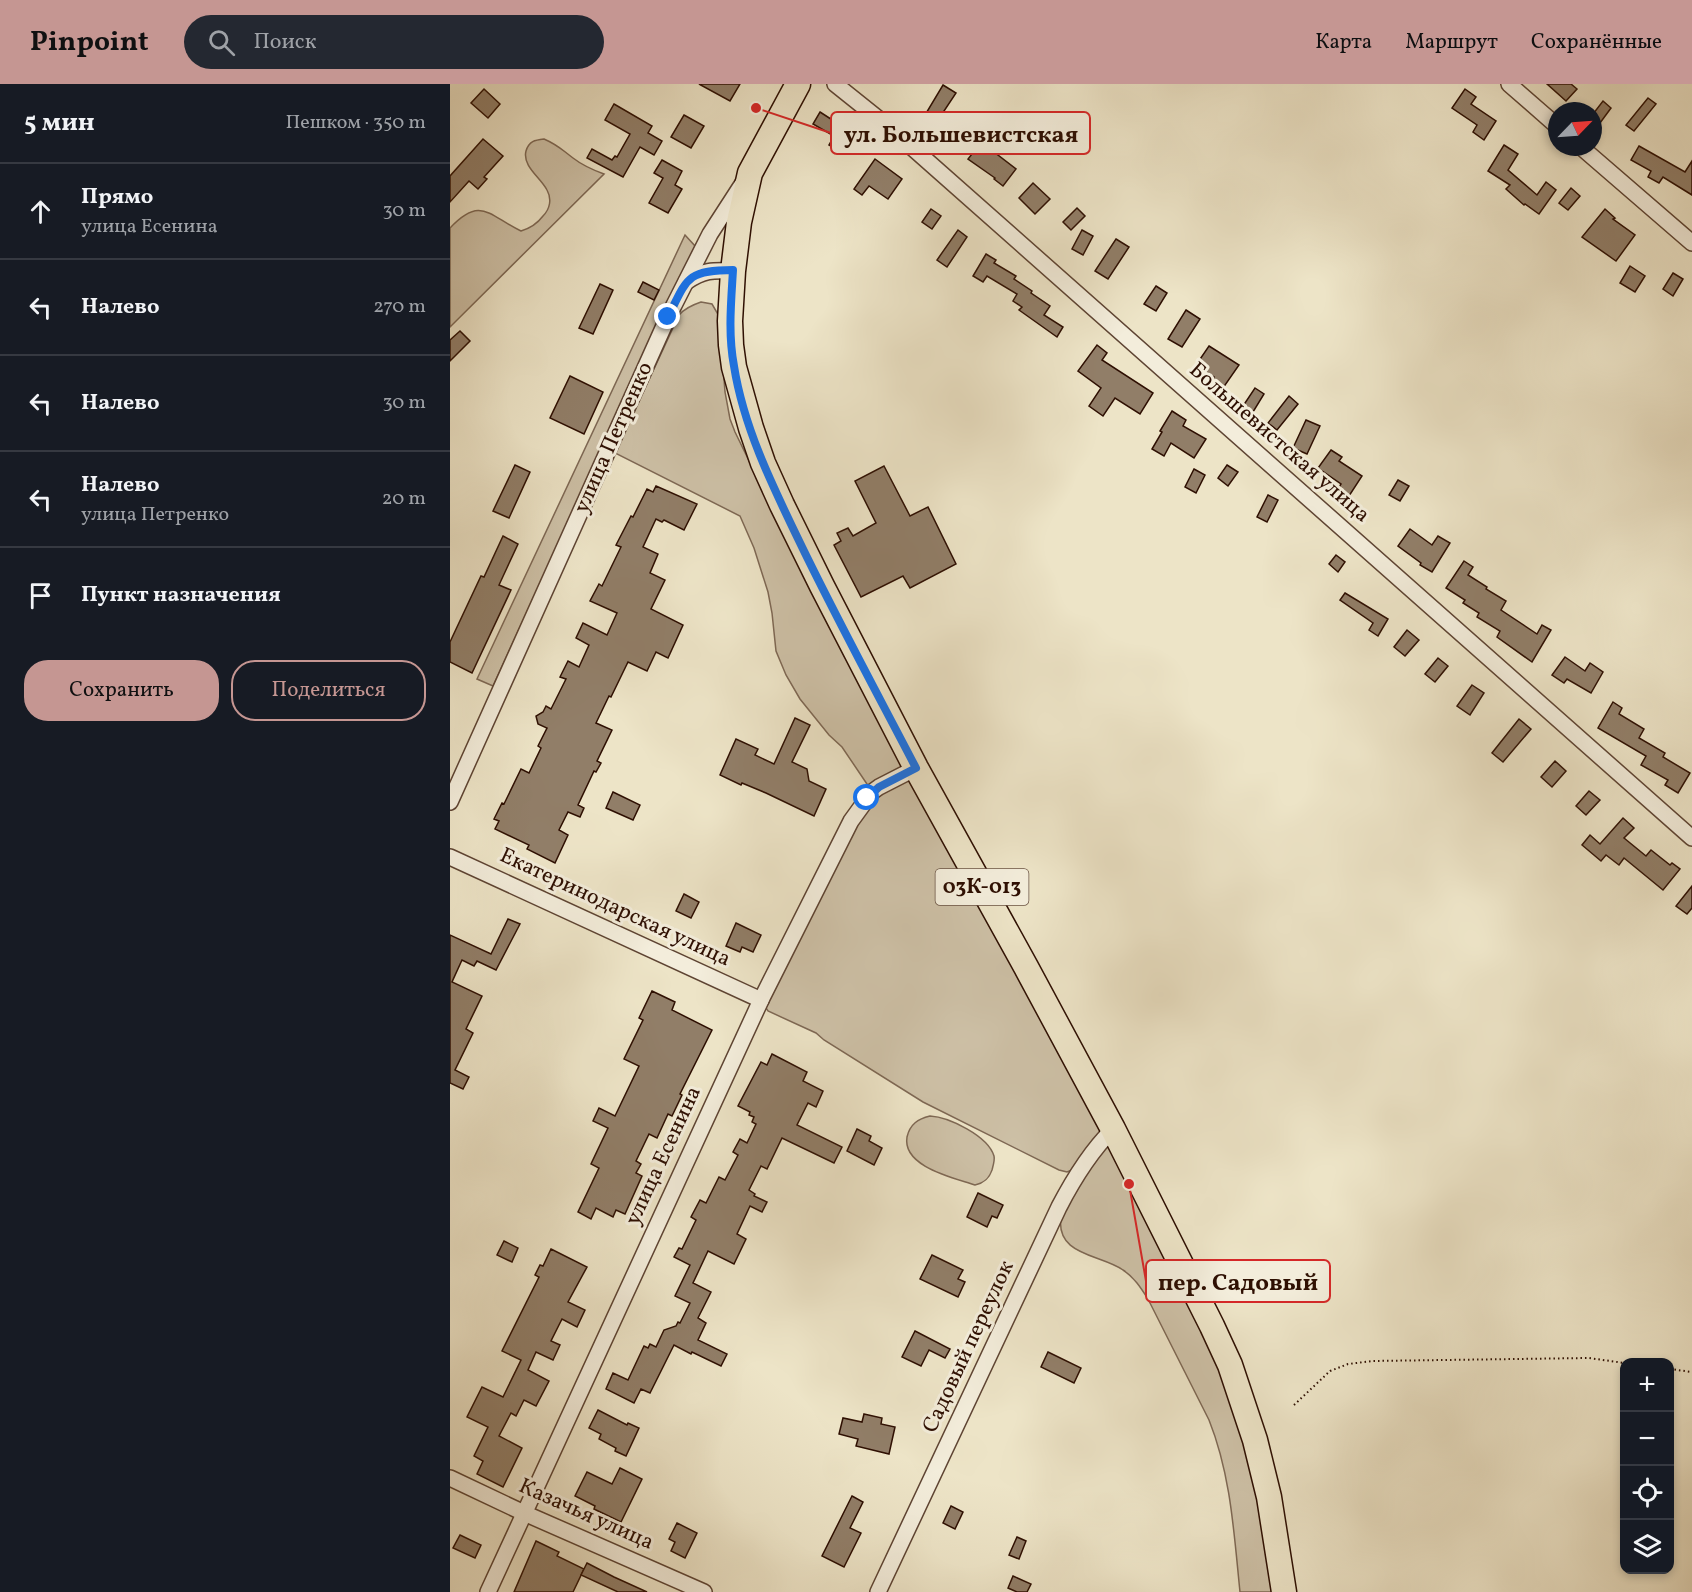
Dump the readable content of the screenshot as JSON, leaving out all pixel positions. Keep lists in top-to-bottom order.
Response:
{
  "streets": {
    "main road": ["улица Петренко", "03К-013"],
    "street": [
      "Большевистская улица",
      "Екатеринодарская улица",
      "улица Есенина",
      "Садовый переулок",
      "Казачья улица"
    ]
  },
  "crossings": [
    ["улица Петренко", "03К-013"],
    ["03К-013", "улица Есенина"],
    ["03К-013", "Садовый переулок"],
    ["Екатеринодарская улица", "улица Есенина"],
    ["улица Есенина", "Казачья улица"]
  ],
  "places": ["ул. Большевистская", "пер. Садовый"],
  "north": "top right",
  "page": {
    "header": "Pinpoint",
    "search": "Поиск",
    "nav": ["Карта", "Маршрут", "Сохранённые"],
    "heading": ["5 мин", "Пешком · 350 m"],
    "list": [
      ["Прямо", "улица Есенина", "30 m"],
      ["Налево", "270 m"],
      ["Налево", "30 m"],
      ["Налево", "улица Петренко", "20 m"],
      "Пункт назначения"
    ],
    "buttons": ["Сохранить", "Поделиться"],
    "map_buttons": ["+", "−"]
  }
}
